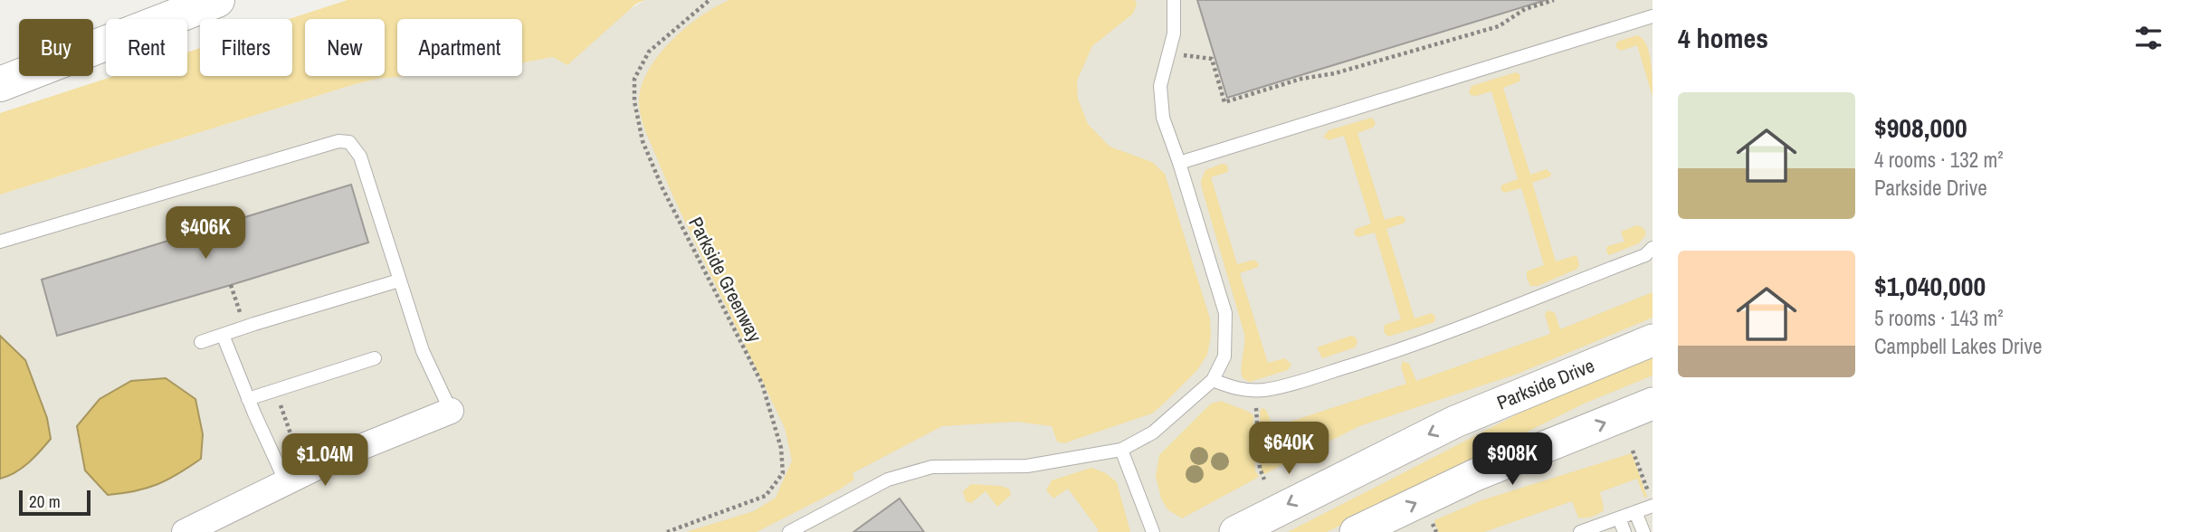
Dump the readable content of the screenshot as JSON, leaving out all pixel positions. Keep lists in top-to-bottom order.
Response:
{
  "streets": {
    "street": ["Parkside Drive"],
    "path": ["Parkside Greenway"]
  },
  "scale_bar": "20 m",
  "page": {
    "heading": "4 homes",
    "chip": [
      "Buy",
      "Rent",
      "Filters",
      "New",
      "Apartment"
    ],
    "list": [
      {
        "name": "$908,000",
        "note": "4 rooms · 132 m² · Parkside Drive"
      },
      {
        "name": "$1,040,000",
        "note": "5 rooms · 143 m² · Campbell Lakes Drive"
      }
    ],
    "price": [
      "$406K",
      "$640K",
      "$908K",
      "$1.04M"
    ],
    "scale": "20 m"
  }
}
